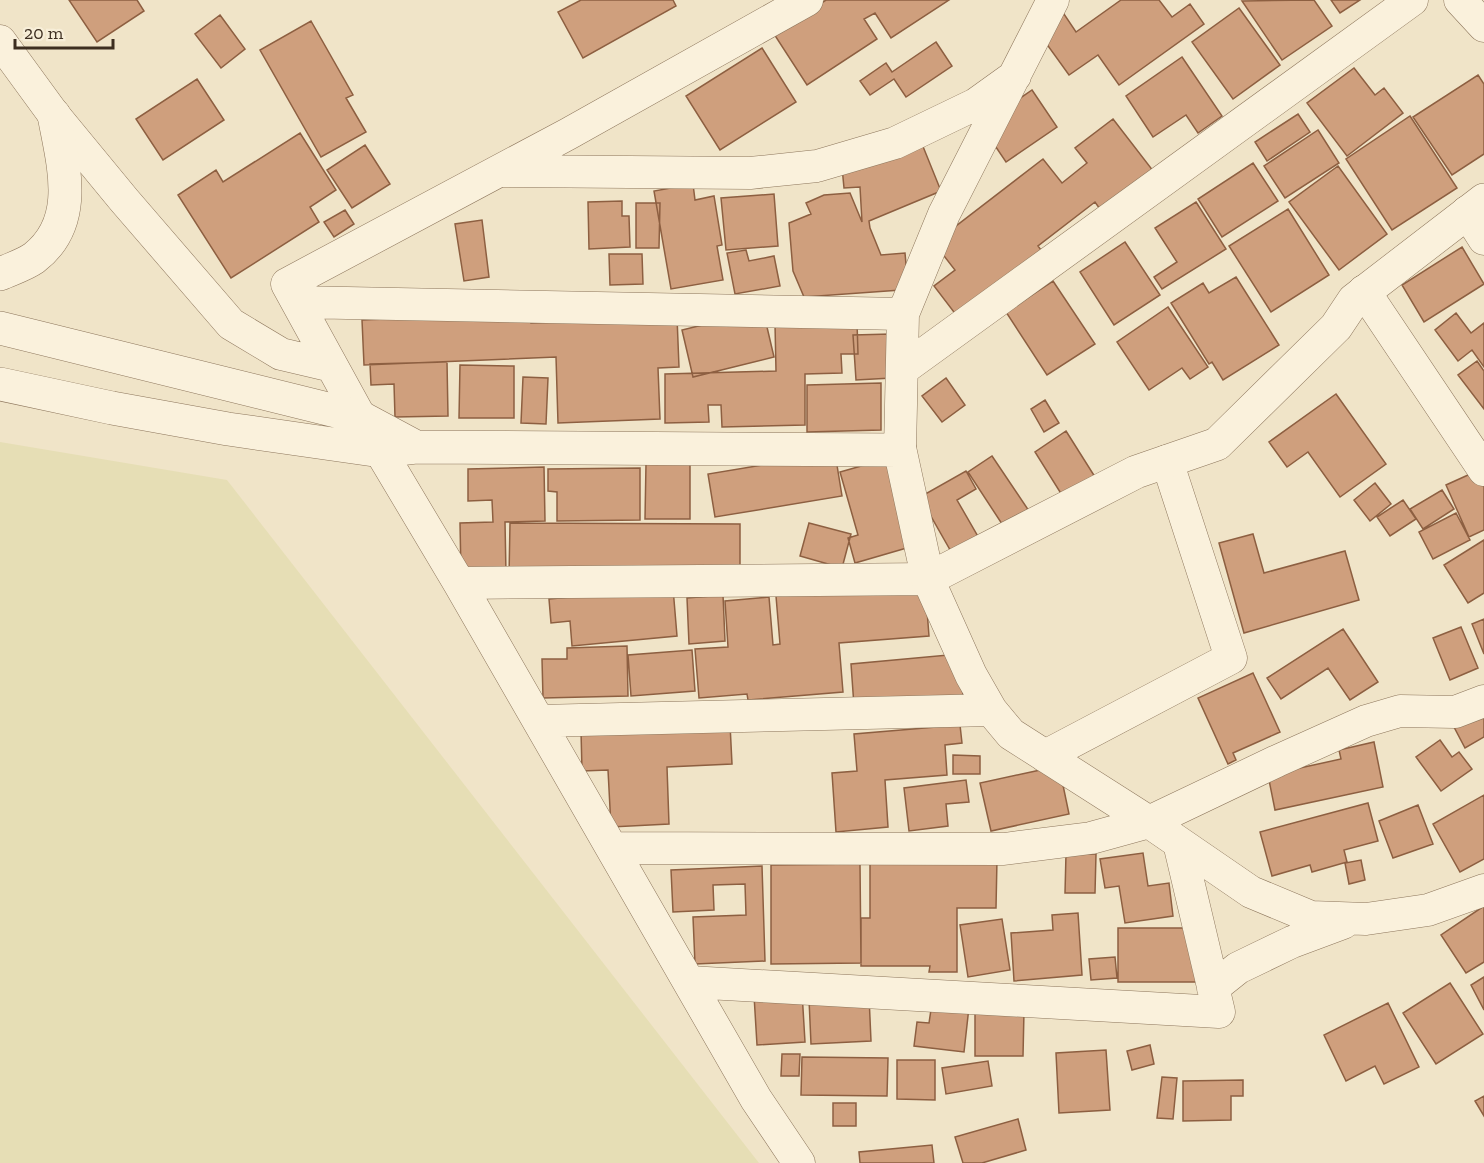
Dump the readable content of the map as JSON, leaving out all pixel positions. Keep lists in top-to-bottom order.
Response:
{
  "scale_bar": "20 m"
}
